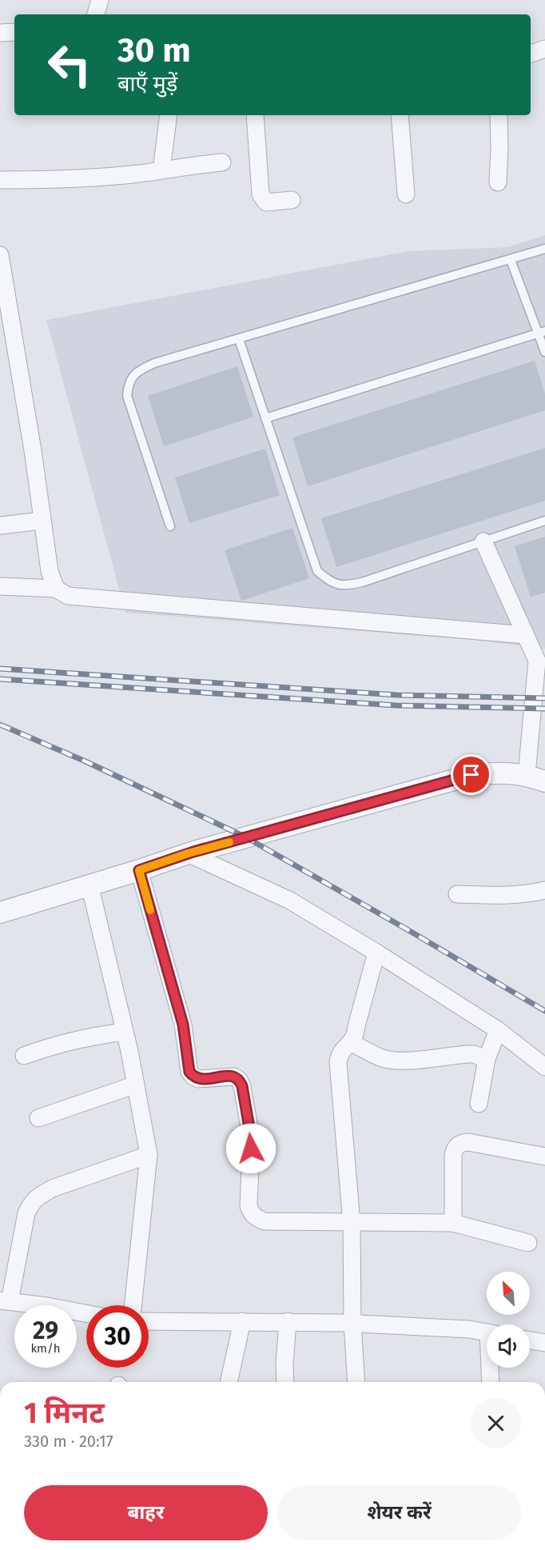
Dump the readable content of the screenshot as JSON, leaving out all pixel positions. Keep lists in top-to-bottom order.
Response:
{
  "north": "top left",
  "page": {
    "turn": ["30 m", "बाएँ मुड़ें"],
    "speed": "29 km/h",
    "limit": "30",
    "heading": ["1 मिनट", "330 m · 20:17"],
    "buttons": ["बाहर", "शेयर करें"]
  }
}
